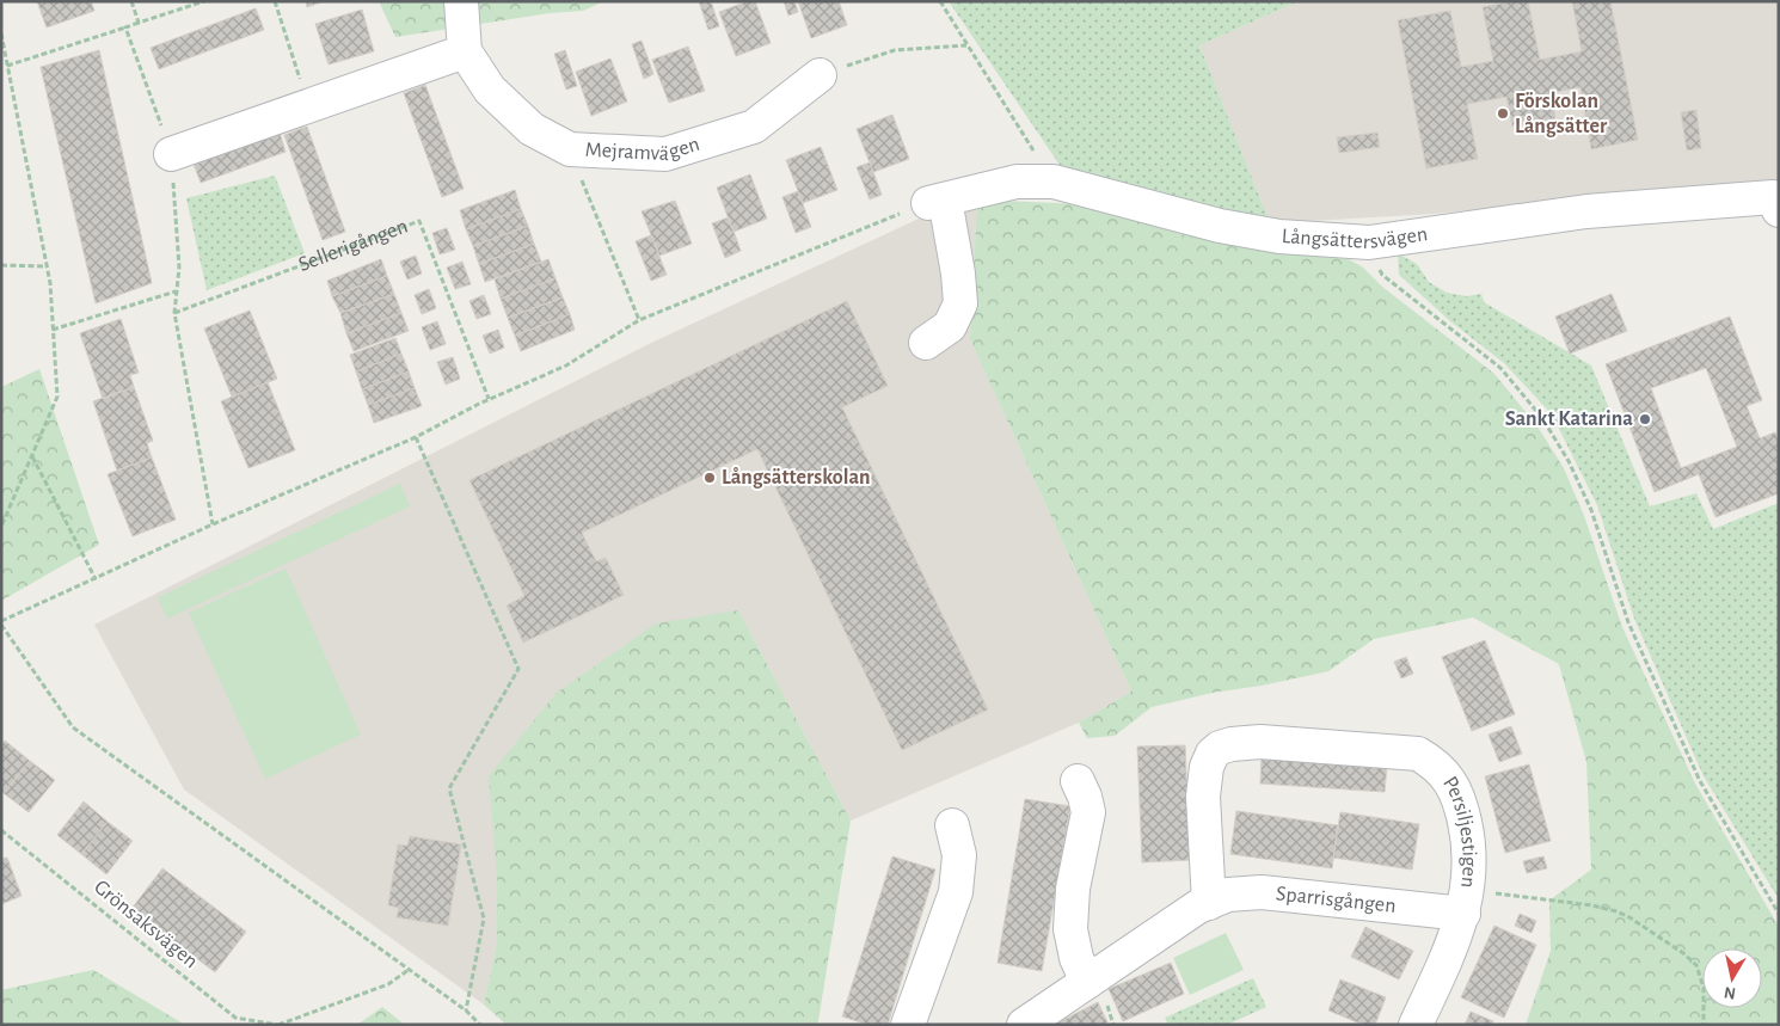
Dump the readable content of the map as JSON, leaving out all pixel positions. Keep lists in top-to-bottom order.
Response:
{
  "streets": {
    "street": [
      "Mejramvägen",
      "Långsättersvägen",
      "Persiljestigen",
      "Sparrisgången"
    ],
    "path": ["Sellerigången", "Grönsaksvägen"]
  },
  "crossings": [
    ["Persiljestigen", "Sparrisgången"]
  ],
  "places": ["Förskolan Långsätter", "Sankt Katarina", "Långsätterskolan"],
  "north": "bottom"
}
